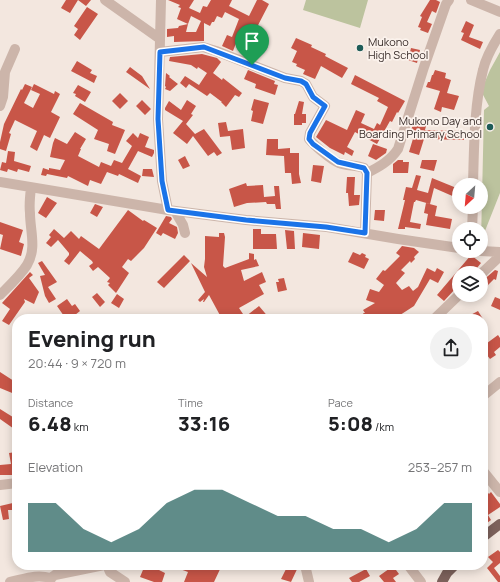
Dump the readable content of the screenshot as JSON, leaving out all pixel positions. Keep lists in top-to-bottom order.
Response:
{
  "places": ["Mukono High School", "Mukono Day and Boarding Primary School"],
  "north": "bottom left",
  "page": {
    "heading": ["Evening run", "20:44 · 9 × 720 m"],
    "stats": [
      ["Distance", "6.48 km"],
      ["Time", "33:16"],
      ["Pace", "5:08 /km"]
    ],
    "chart": ["Elevation", "253–257 m"]
  }
}
